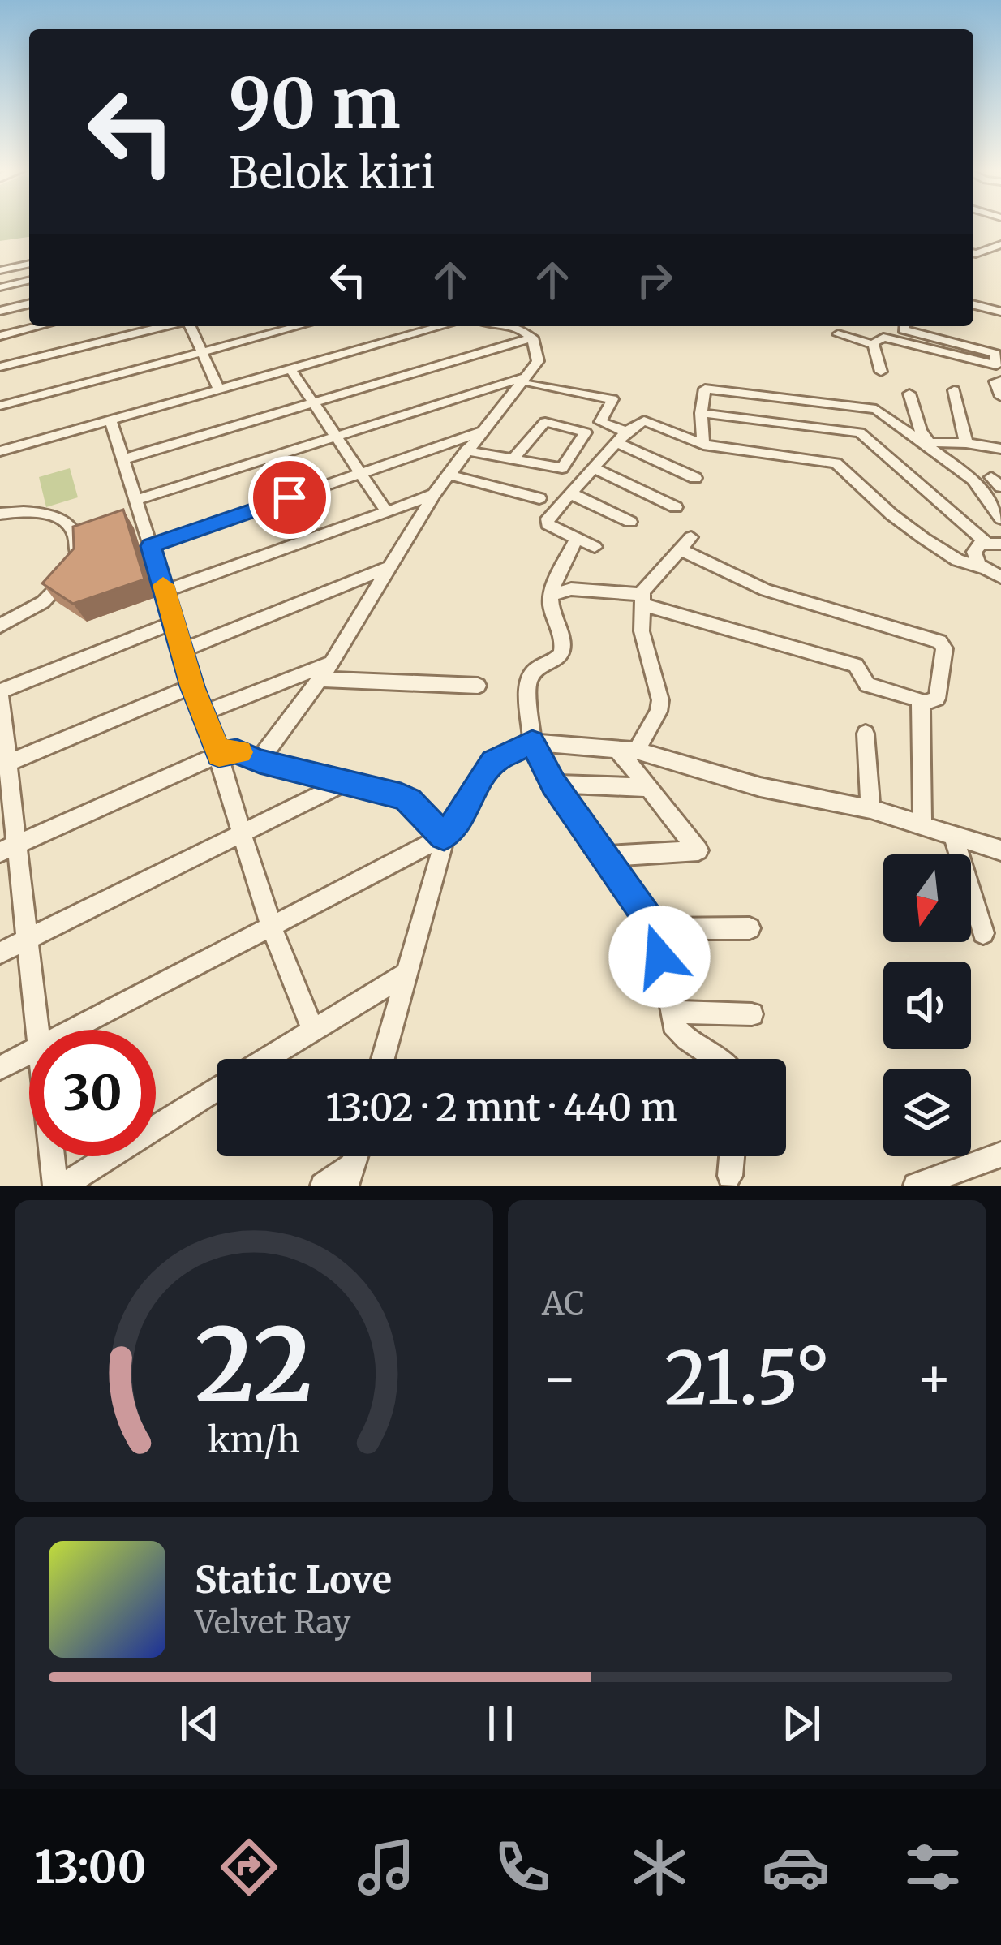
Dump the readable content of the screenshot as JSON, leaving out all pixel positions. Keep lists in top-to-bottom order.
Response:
{
  "north": "bottom",
  "page": {
    "turn": ["90 m", "Belok kiri"],
    "limit": "30",
    "trip": "13:02 · 2 mnt · 440 m",
    "tile": "AC",
    "heat": ["−", "21.5°", "+"],
    "song": ["Static Love", "Velvet Ray"],
    "tabs": "13:00",
    "gauge": ["22", "km/h"]
  }
}
